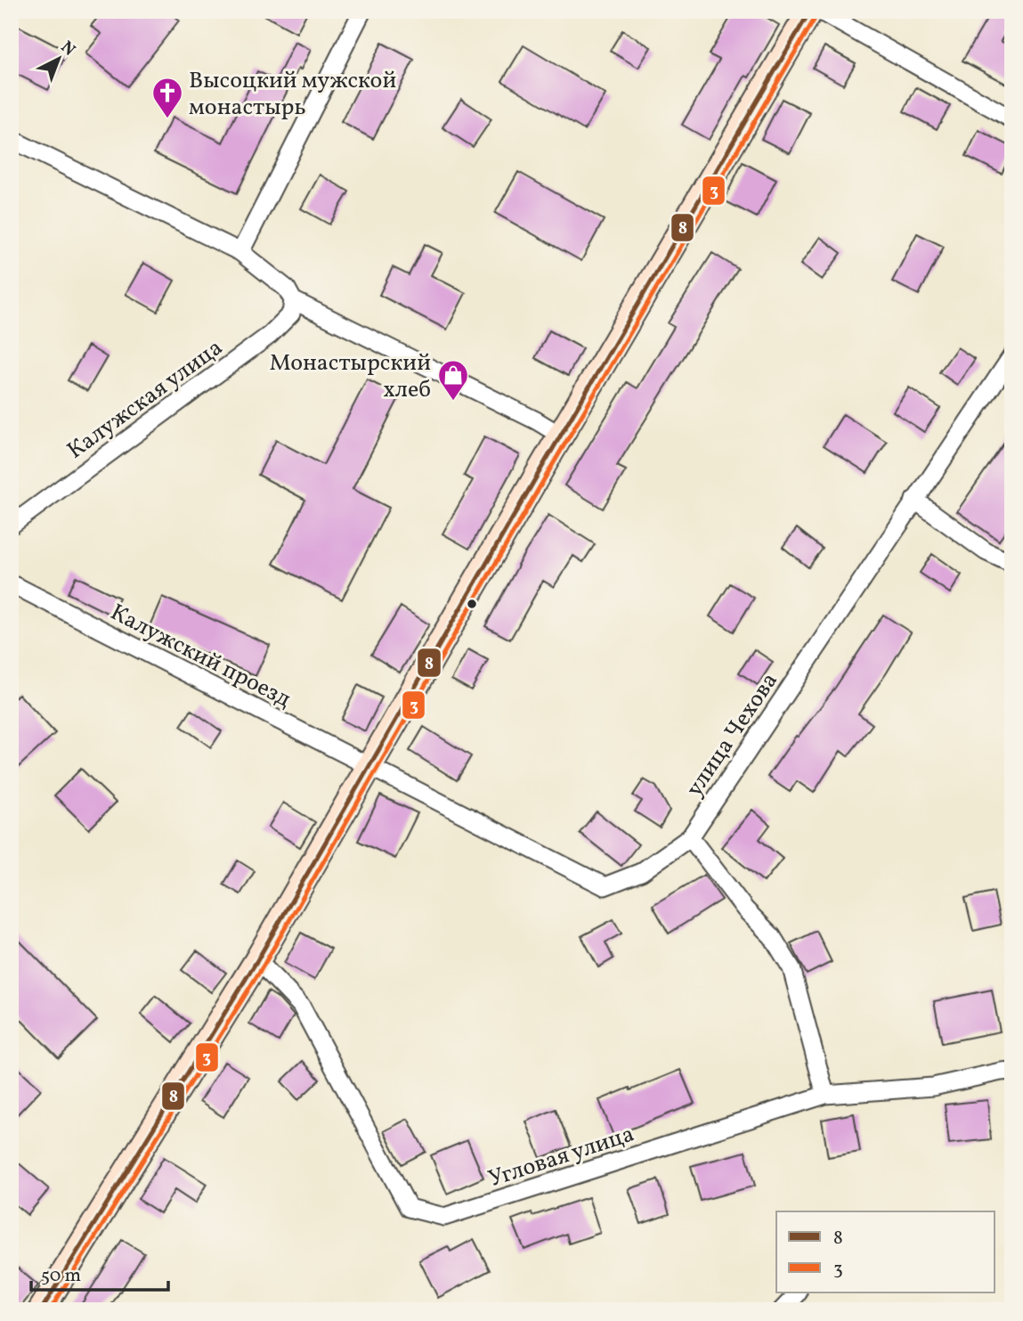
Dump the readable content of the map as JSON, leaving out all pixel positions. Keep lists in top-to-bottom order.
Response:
{
  "streets": {
    "street": [
      "Калужская улица",
      "Калужский проезд",
      "улица Чехова",
      "Угловая улица"
    ]
  },
  "crossings": [
    ["Калужский проезд", "улица Чехова"]
  ],
  "places": {
    "church": ["Высоцкий мужской монастырь"],
    "shop": ["Монастырский хлеб"]
  },
  "lines": ["transit line 8", "transit line 3"],
  "legend": ["8", "3"],
  "scale_bar": "50 m",
  "north": "top right"
}
